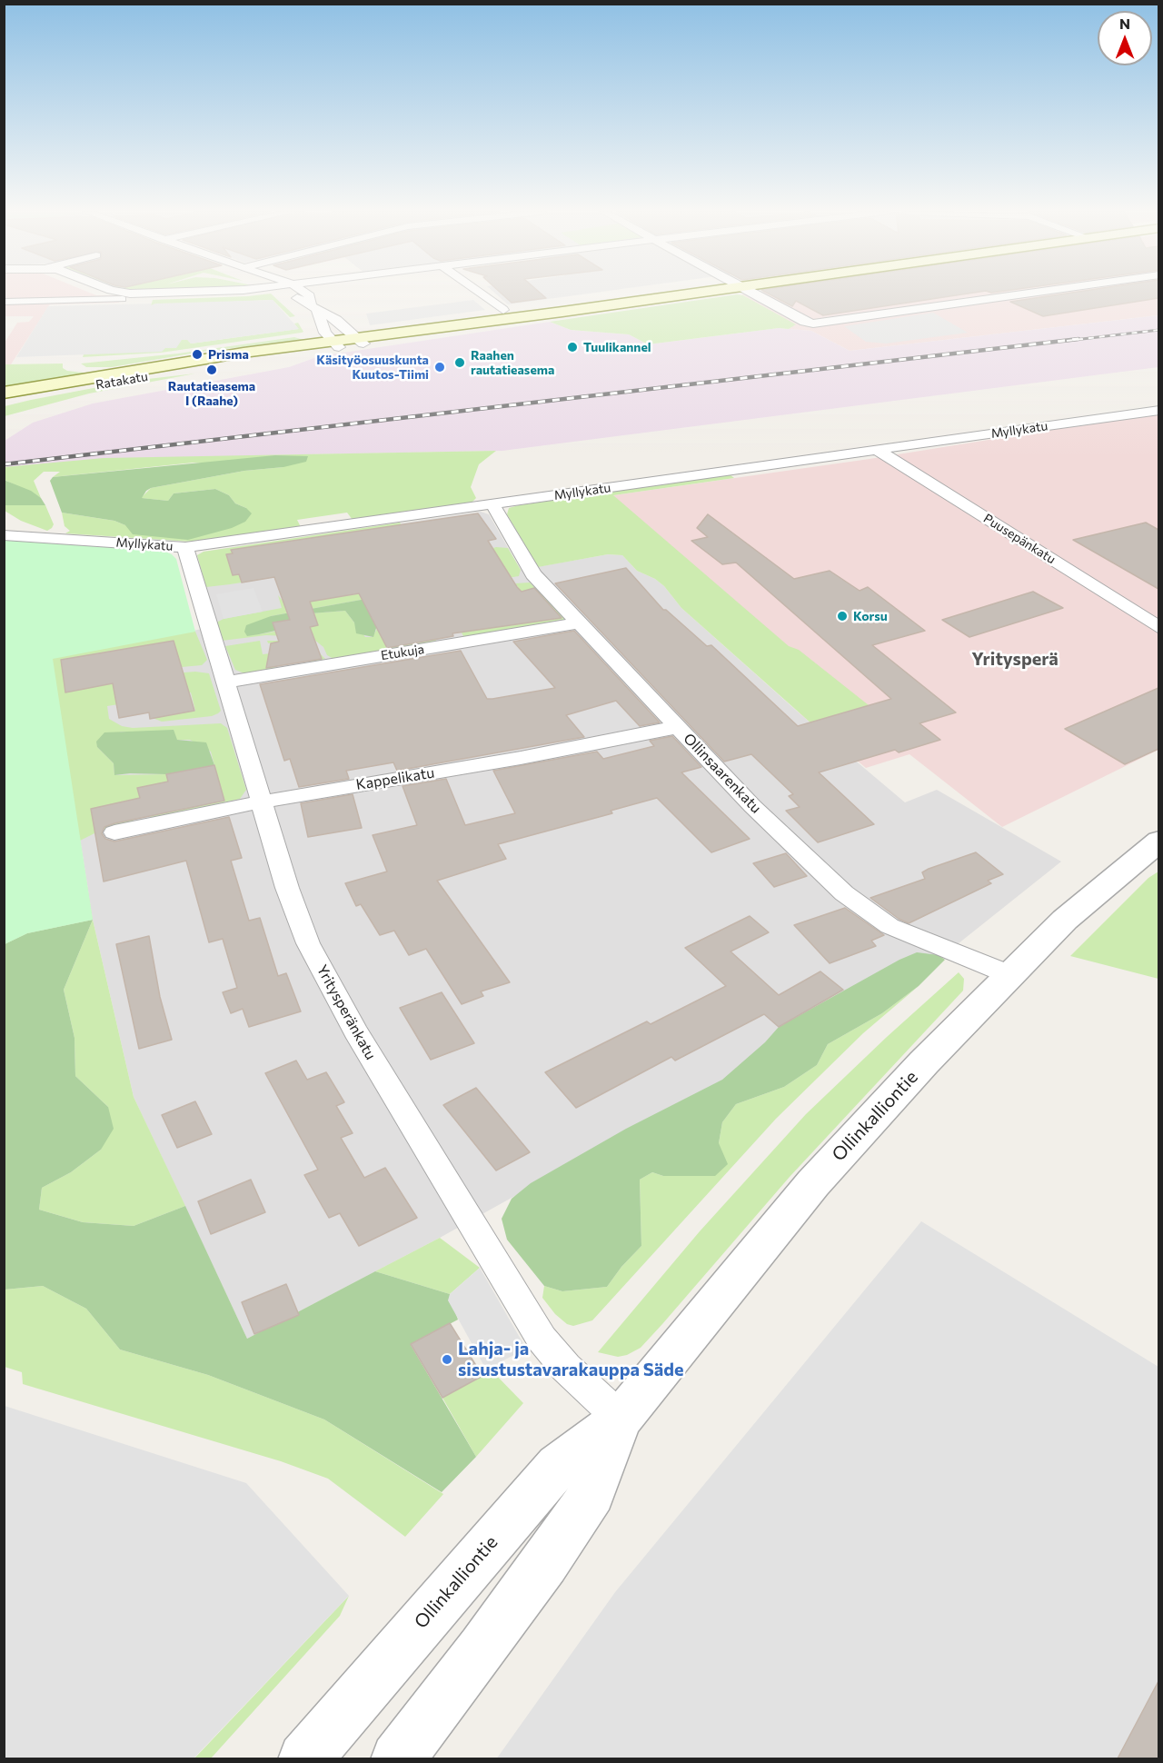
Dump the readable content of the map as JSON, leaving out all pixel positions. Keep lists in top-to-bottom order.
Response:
{
  "streets": {
    "main road": ["Ratakatu"],
    "street": [
      "Myllykatu",
      "Puusepänkatu",
      "Etukuja",
      "Ollinsaarenkatu",
      "Kappelikatu",
      "Yritysperänkatu",
      "Ollinkalliontie"
    ]
  },
  "crossings": [
    ["Myllykatu", "Puusepänkatu"],
    ["Myllykatu", "Ollinsaarenkatu"],
    ["Myllykatu", "Yritysperänkatu"],
    ["Etukuja", "Ollinsaarenkatu"],
    ["Etukuja", "Yritysperänkatu"],
    ["Ollinsaarenkatu", "Kappelikatu"],
    ["Ollinsaarenkatu", "Ollinkalliontie"],
    ["Kappelikatu", "Yritysperänkatu"],
    ["Yritysperänkatu", "Ollinkalliontie"]
  ],
  "districts": ["Yritysperä"],
  "places": [
    "Tuulikannel",
    "Prisma",
    "Raahen rautatieasema",
    "Käsityöosuuskunta Kuutos-Tiimi",
    "Rautatieasema I (Raahe)",
    "Korsu",
    "Lahja- ja sisustustavarakauppa Säde"
  ],
  "north": "top"
}
